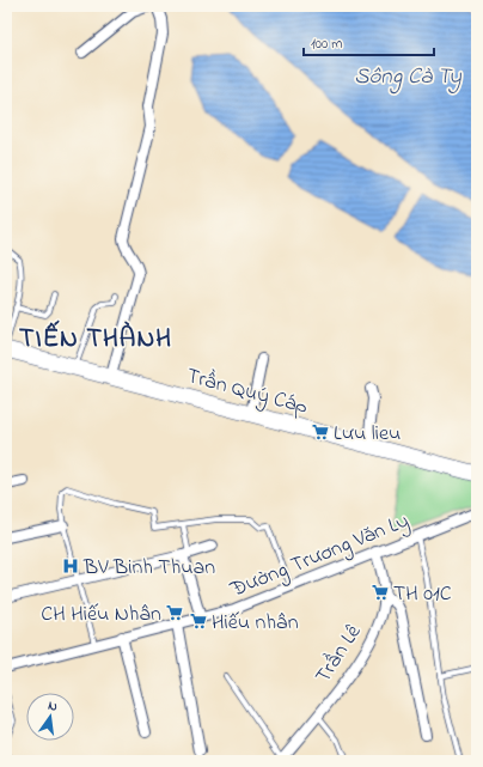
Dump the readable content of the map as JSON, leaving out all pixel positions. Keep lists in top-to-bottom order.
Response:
{
  "streets": {
    "main road": ["Trần Quý Cáp"],
    "street": ["Đường Trương Văn Ly", "Trần Lê"]
  },
  "crossings": [
    ["Đường Trương Văn Ly", "Trần Lê"]
  ],
  "districts": ["TIẾN THÀNH"],
  "water": ["Sông Cà Ty"],
  "places": {
    "supermarket": [
      "Lưu lieu",
      "TH 01C",
      "CH Hiếu Nhân",
      "Hiếu nhân"
    ],
    "hospital": ["BV Binh Thuan"]
  },
  "scale_bar": "100 m",
  "north": "top"
}
